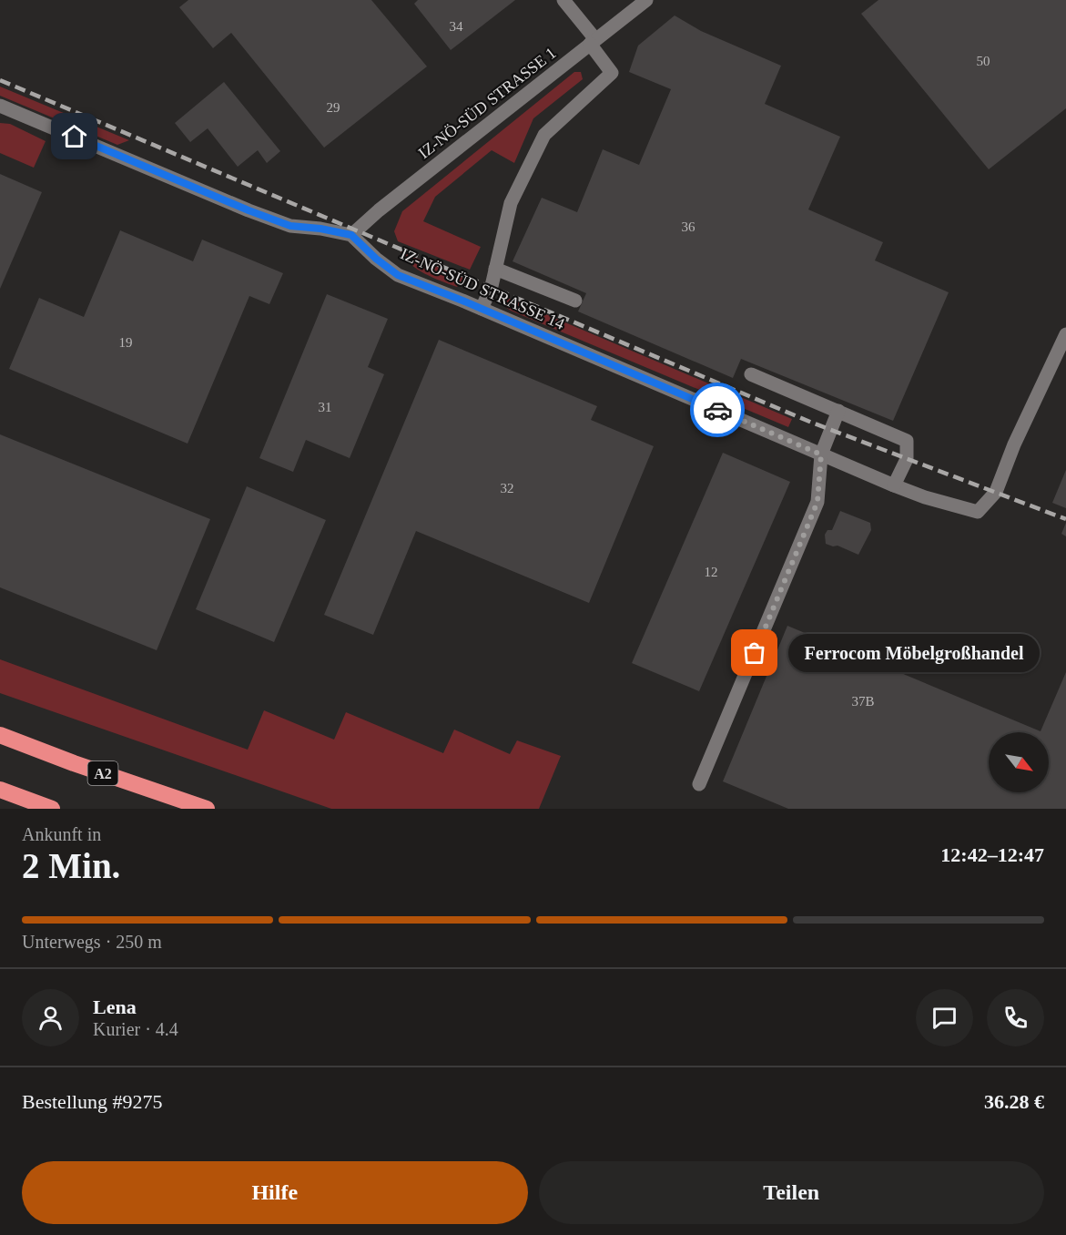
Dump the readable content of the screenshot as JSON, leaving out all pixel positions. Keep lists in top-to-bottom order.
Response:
{
  "streets": {
    "highway": ["A2"],
    "street": ["IZ-NÖ-SÜD STRASSE 1", "IZ-NÖ-SÜD STRASSE 14"]
  },
  "crossings": [
    ["IZ-NÖ-SÜD STRASSE 1", "IZ-NÖ-SÜD STRASSE 14"]
  ],
  "places": ["Ferrocom Möbelgroßhandel"],
  "house_numbers": [
    "34",
    "50",
    "29",
    "36",
    "19",
    "31",
    "32",
    "12",
    "37B"
  ],
  "north": "bottom right",
  "page": {
    "bubble": "Ferrocom Möbelgroßhandel",
    "heading": ["2 Min.", "Ankunft in", "12:42–12:47"],
    "panel": [
      "Lena",
      "Kurier · 4.4",
      "Bestellung #9275",
      "36.28 €"
    ],
    "bar": "Unterwegs · 250 m",
    "buttons": ["Hilfe", "Teilen"]
  }
}
